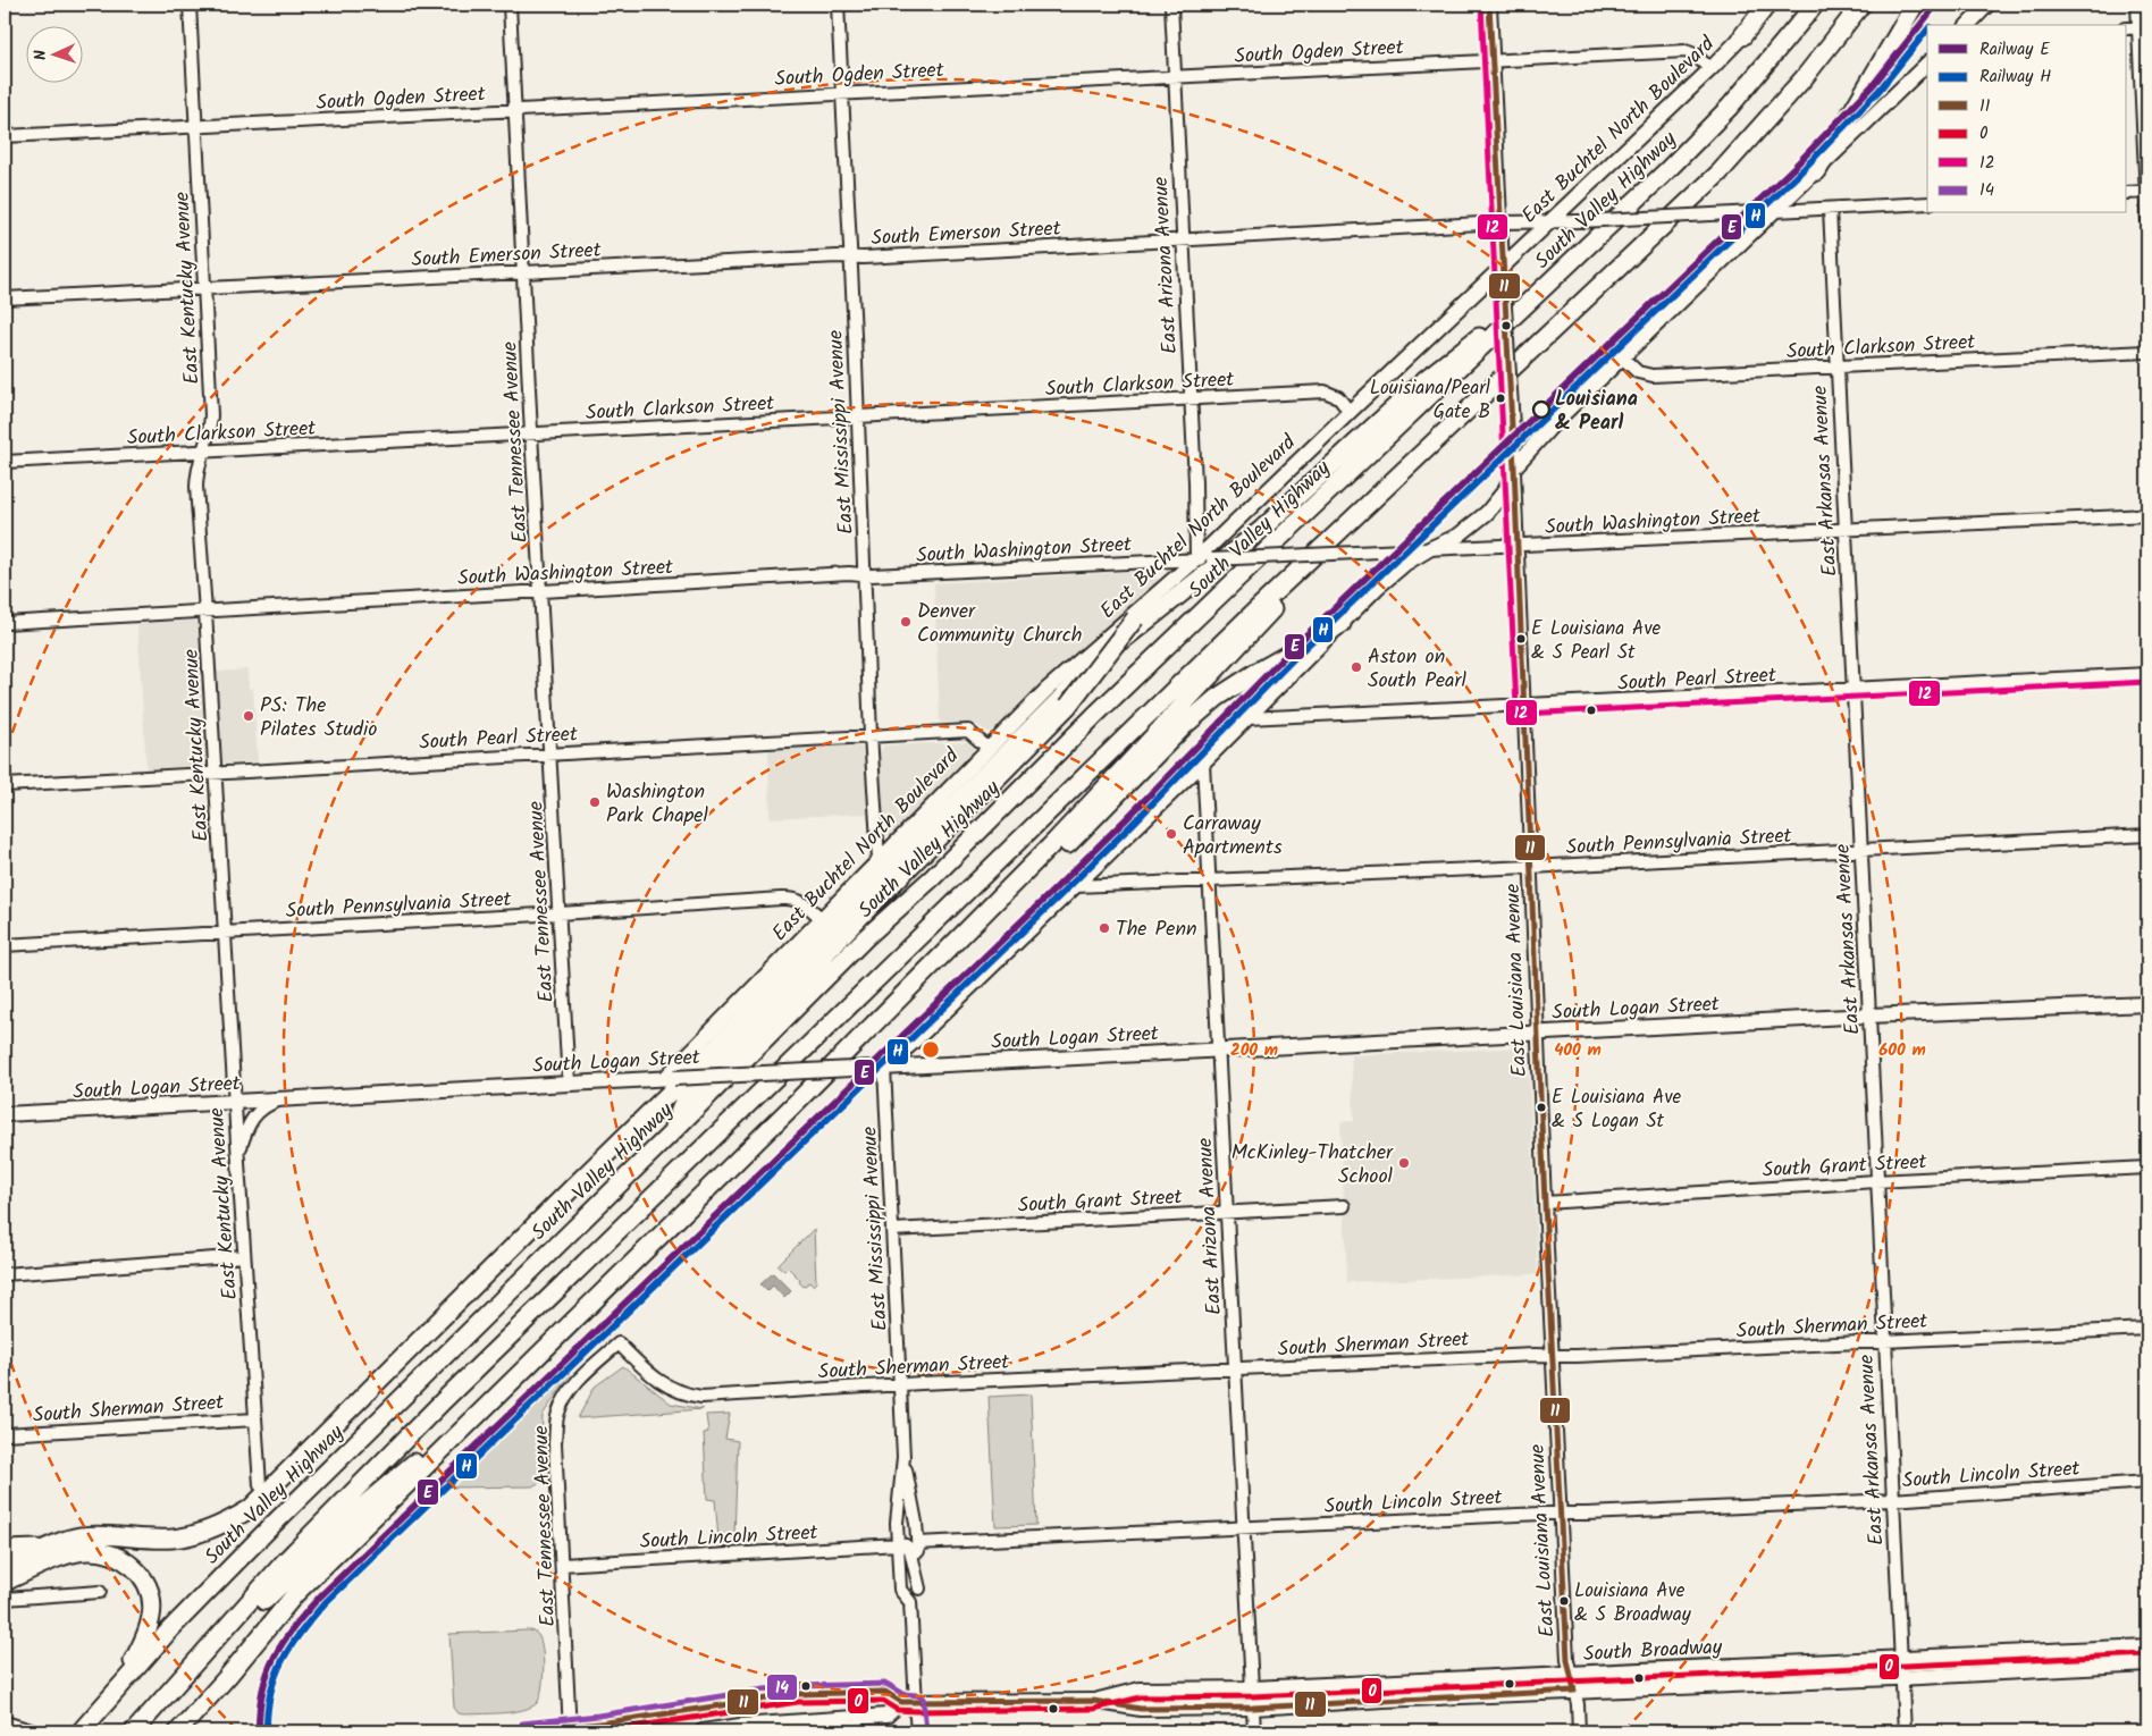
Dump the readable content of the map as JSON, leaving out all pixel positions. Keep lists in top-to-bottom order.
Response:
{
  "streets": {
    "highway": ["South Valley Highway"],
    "main road": [
      "East Buchtel North Boulevard",
      "East Louisiana Avenue",
      "South Logan Street",
      "South Broadway"
    ],
    "street": [
      "South Ogden Street",
      "South Emerson Street",
      "East Arizona Avenue",
      "East Kentucky Avenue",
      "South Clarkson Street",
      "East Mississippi Avenue",
      "East Tennessee Avenue",
      "East Arkansas Avenue",
      "South Washington Street",
      "South Pearl Street",
      "South Pennsylvania Street",
      "South Grant Street",
      "South Sherman Street",
      "South Lincoln Street"
    ]
  },
  "crossings": [
    ["South Ogden Street", "East Buchtel North Boulevard"],
    ["South Ogden Street", "East Arizona Avenue"],
    ["South Ogden Street", "East Kentucky Avenue"],
    ["South Ogden Street", "East Mississippi Avenue"],
    ["South Ogden Street", "East Tennessee Avenue"],
    ["South Ogden Street", "East Louisiana Avenue"],
    ["East Buchtel North Boulevard", "South Emerson Street"],
    ["East Buchtel North Boulevard", "East Arizona Avenue"],
    ["East Buchtel North Boulevard", "South Clarkson Street"],
    ["East Buchtel North Boulevard", "East Mississippi Avenue"],
    ["East Buchtel North Boulevard", "South Washington Street"],
    ["East Buchtel North Boulevard", "South Pearl Street"],
    ["East Buchtel North Boulevard", "South Pennsylvania Street"],
    ["East Buchtel North Boulevard", "East Louisiana Avenue"],
    ["East Buchtel North Boulevard", "South Logan Street"],
    ["South Emerson Street", "East Arizona Avenue"],
    ["South Emerson Street", "East Kentucky Avenue"],
    ["South Emerson Street", "East Mississippi Avenue"],
    ["South Emerson Street", "East Tennessee Avenue"],
    ["South Emerson Street", "East Arkansas Avenue"],
    ["South Emerson Street", "East Louisiana Avenue"],
    ["East Arizona Avenue", "South Clarkson Street"],
    ["East Arizona Avenue", "South Washington Street"],
    ["East Arizona Avenue", "South Pennsylvania Street"],
    ["East Arizona Avenue", "South Logan Street"],
    ["East Arizona Avenue", "South Grant Street"],
    ["East Arizona Avenue", "South Sherman Street"],
    ["East Arizona Avenue", "South Lincoln Street"],
    ["East Arizona Avenue", "South Broadway"],
    ["East Kentucky Avenue", "South Clarkson Street"],
    ["East Kentucky Avenue", "South Washington Street"],
    ["East Kentucky Avenue", "South Pearl Street"],
    ["East Kentucky Avenue", "South Pennsylvania Street"],
    ["East Kentucky Avenue", "South Logan Street"],
    ["East Kentucky Avenue", "South Sherman Street"],
    ["South Clarkson Street", "East Mississippi Avenue"],
    ["South Clarkson Street", "East Tennessee Avenue"],
    ["South Clarkson Street", "East Arkansas Avenue"],
    ["East Mississippi Avenue", "South Washington Street"],
    ["East Mississippi Avenue", "South Pearl Street"],
    ["East Mississippi Avenue", "South Logan Street"],
    ["East Mississippi Avenue", "South Grant Street"],
    ["East Mississippi Avenue", "South Sherman Street"],
    ["East Mississippi Avenue", "South Lincoln Street"],
    ["East Mississippi Avenue", "South Broadway"],
    ["East Tennessee Avenue", "South Washington Street"],
    ["East Tennessee Avenue", "South Pearl Street"],
    ["East Tennessee Avenue", "South Pennsylvania Street"],
    ["East Tennessee Avenue", "South Logan Street"],
    ["East Tennessee Avenue", "South Sherman Street"],
    ["East Tennessee Avenue", "South Lincoln Street"],
    ["East Tennessee Avenue", "South Broadway"],
    ["East Arkansas Avenue", "South Washington Street"],
    ["East Arkansas Avenue", "South Pearl Street"],
    ["East Arkansas Avenue", "South Pennsylvania Street"],
    ["East Arkansas Avenue", "South Logan Street"],
    ["East Arkansas Avenue", "South Grant Street"],
    ["East Arkansas Avenue", "South Sherman Street"],
    ["East Arkansas Avenue", "South Lincoln Street"],
    ["East Arkansas Avenue", "South Broadway"],
    ["South Washington Street", "East Louisiana Avenue"],
    ["South Pearl Street", "East Louisiana Avenue"],
    ["South Pennsylvania Street", "East Louisiana Avenue"],
    ["East Louisiana Avenue", "South Logan Street"],
    ["East Louisiana Avenue", "South Grant Street"],
    ["East Louisiana Avenue", "South Sherman Street"],
    ["East Louisiana Avenue", "South Lincoln Street"],
    ["East Louisiana Avenue", "South Broadway"]
  ],
  "places": [
    "Louisiana/Pearl Gate B",
    "Louisiana & Pearl",
    "Denver Community Church",
    "E Louisiana Ave & S Pearl St",
    "Aston on South Pearl",
    "PS: The Pilates Studio",
    "Washington Park Chapel",
    "Carraway Apartments",
    "The Penn",
    "E Louisiana Ave & S Logan St",
    "McKinley-Thatcher School",
    "Louisiana Ave & S Broadway"
  ],
  "lines": [
    "rail line E",
    "transit line 11",
    "transit line 12",
    "rail line H",
    "transit line 0",
    "transit line 14"
  ],
  "legend": [
    "Railway E",
    "Railway H",
    "11",
    "0",
    "12",
    "14"
  ],
  "north": "left",
  "rings": ["200 m", "400 m", "600 m"]
}
